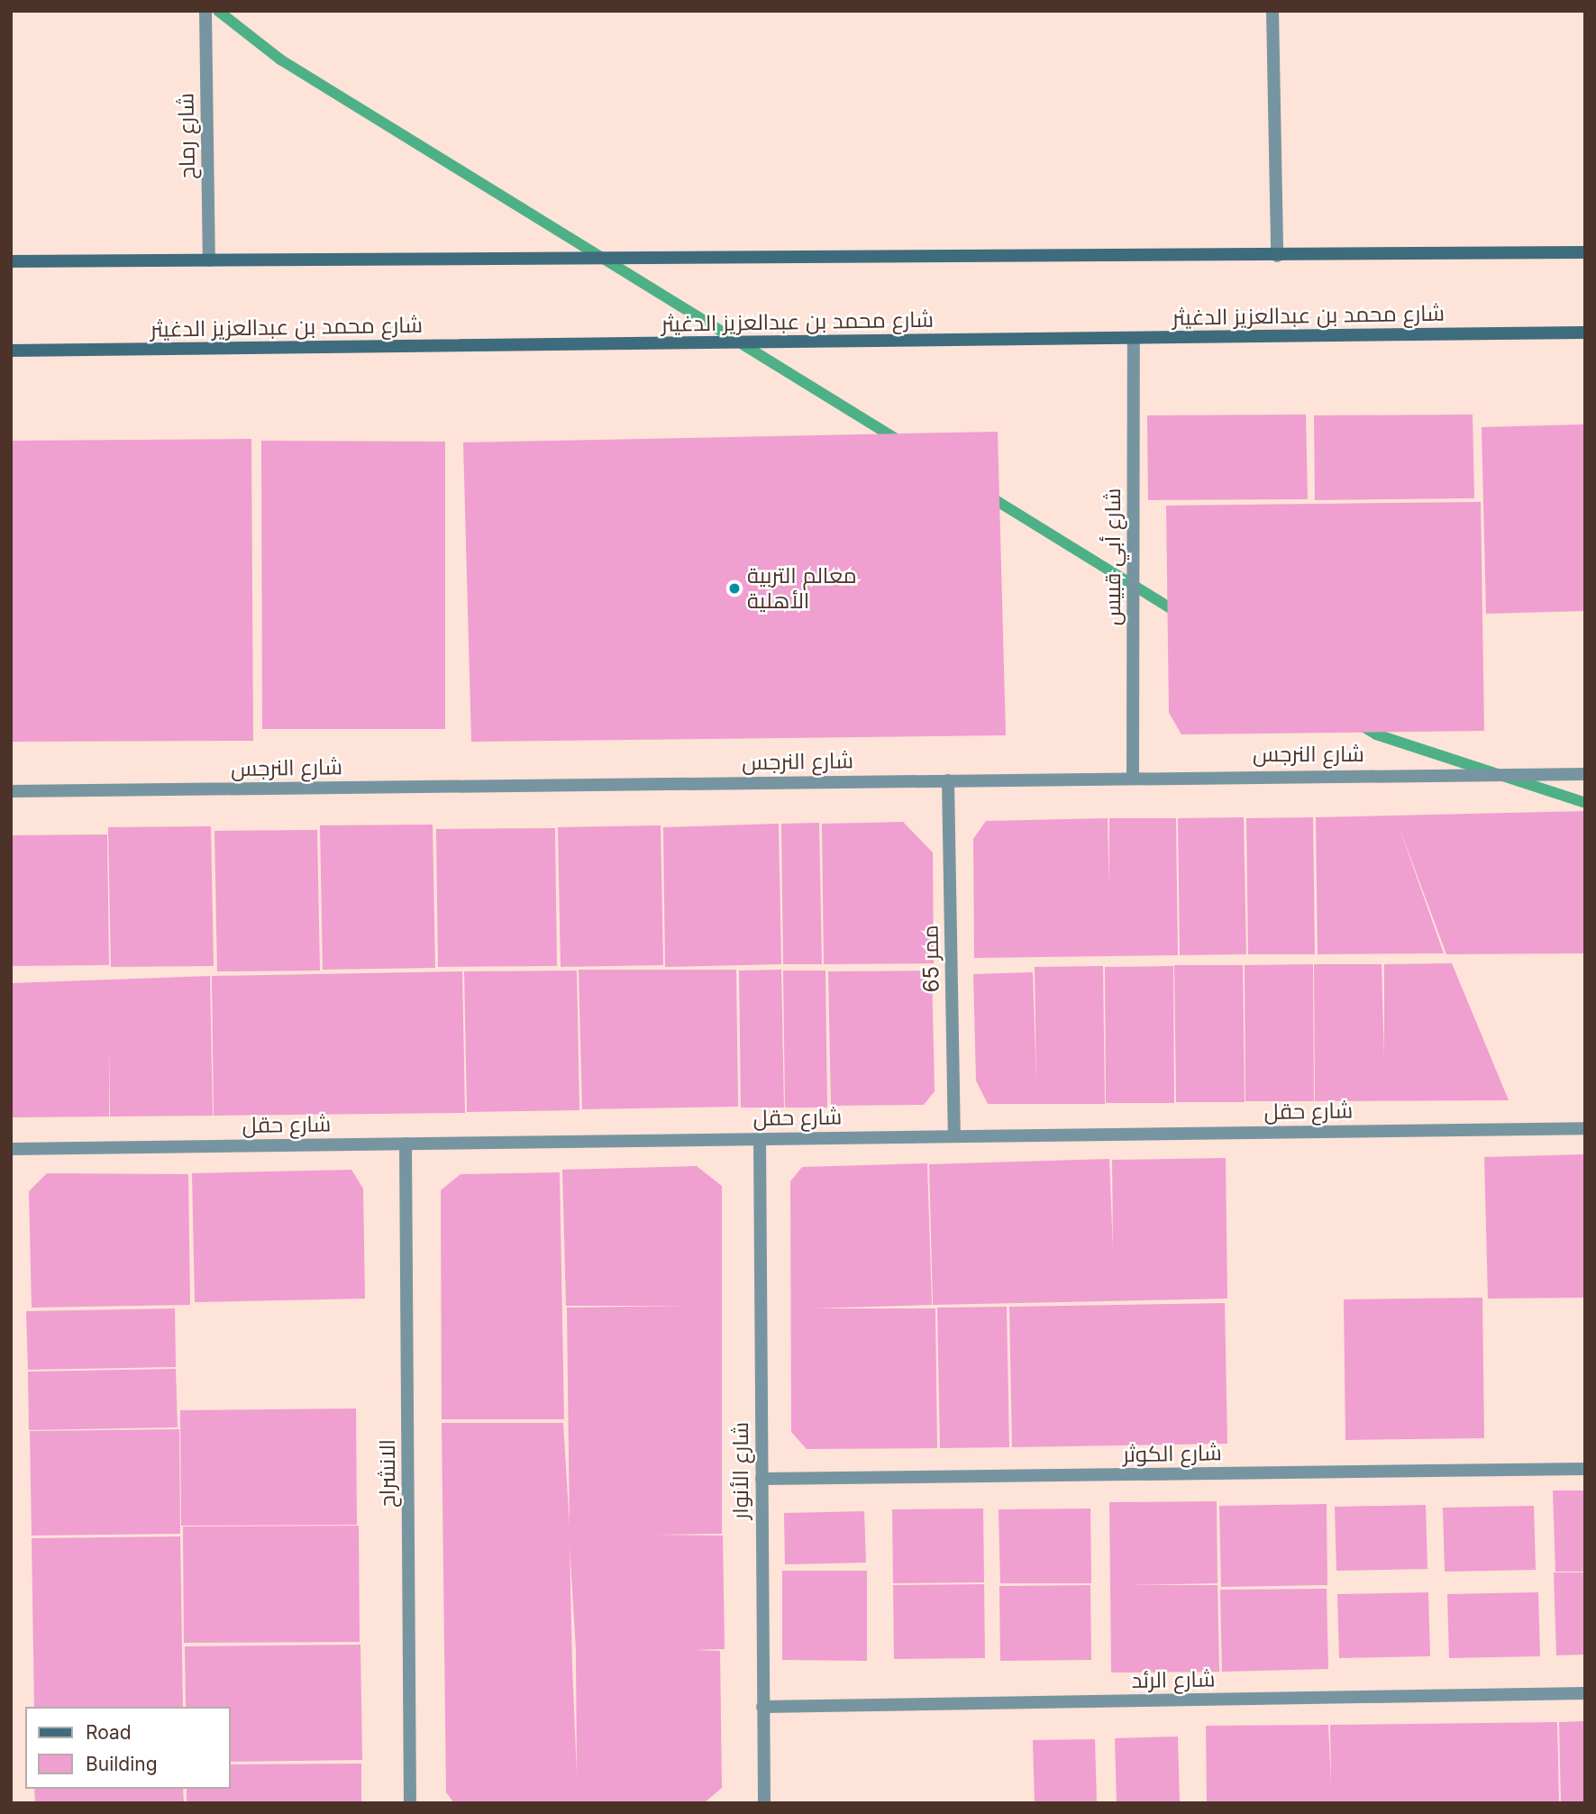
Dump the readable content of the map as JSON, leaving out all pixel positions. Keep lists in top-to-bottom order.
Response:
{
  "streets": {
    "street": [
      "شارع رماح",
      "شارع محمد بن عبدالعزيز الدغيثر",
      "شارع أبي قبيس",
      "شارع النرجس",
      "ممر 65",
      "شارع حقل",
      "شارع الكوثر",
      "شارع الأنوار",
      "الانشراح",
      "شارع الرئد"
    ]
  },
  "crossings": [
    ["شارع محمد بن عبدالعزيز الدغيثر", "شارع أبي قبيس"],
    ["شارع أبي قبيس", "شارع النرجس"],
    ["شارع النرجس", "ممر 65"],
    ["ممر 65", "شارع حقل"],
    ["شارع حقل", "شارع الأنوار"],
    ["شارع حقل", "الانشراح"],
    ["شارع الكوثر", "شارع الأنوار"],
    ["شارع الأنوار", "شارع الرئد"]
  ],
  "places": ["معالم التربية الأهلية"],
  "legend": ["Road", "Building"]
}
